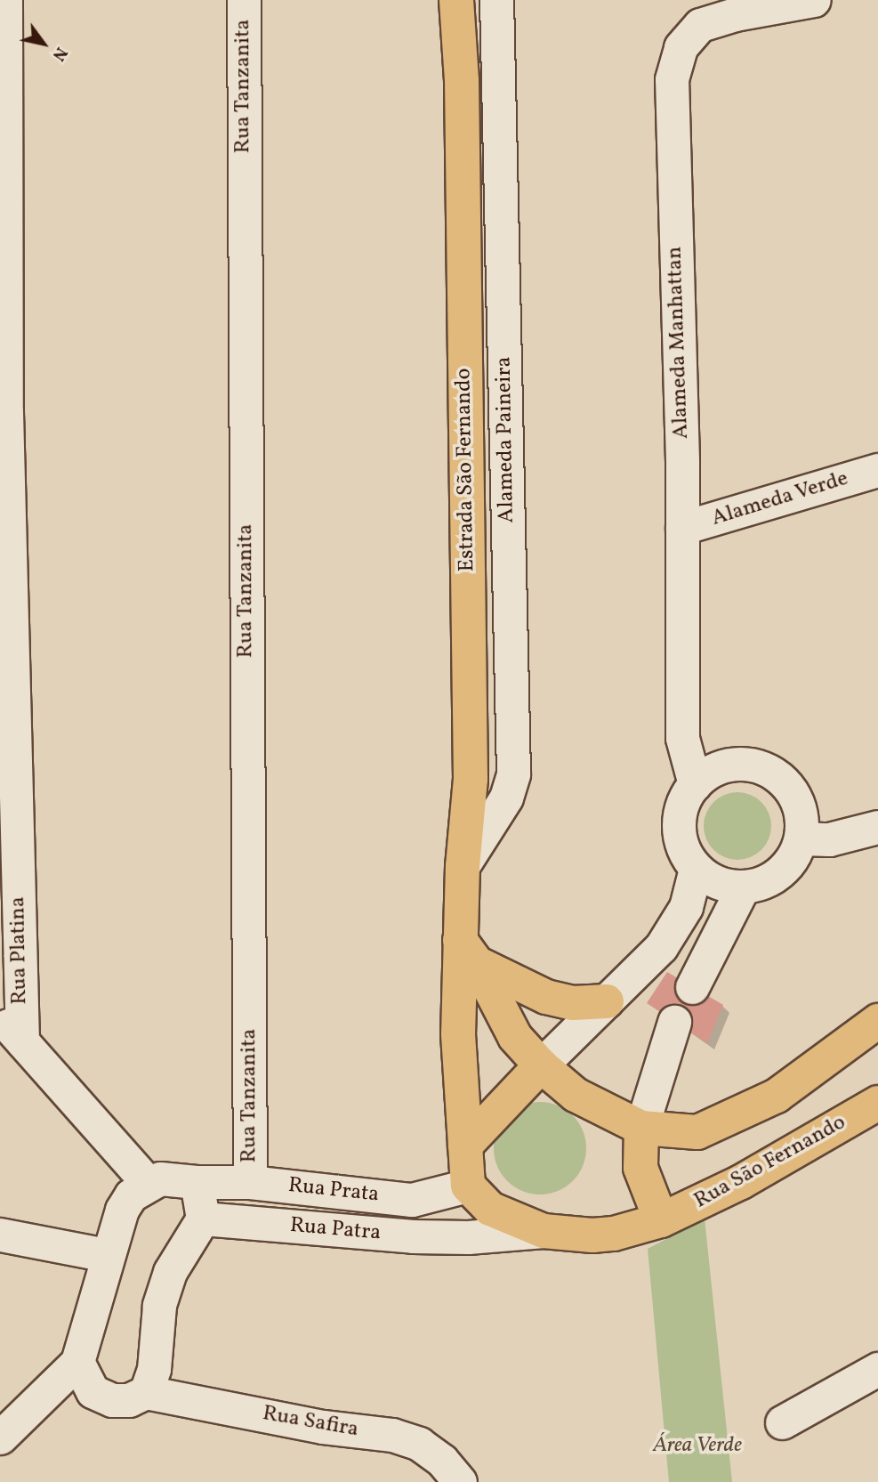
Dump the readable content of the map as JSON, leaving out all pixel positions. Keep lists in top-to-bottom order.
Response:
{
  "streets": {
    "main road": ["Estrada São Fernando", "Rua São Fernando"],
    "street": [
      "Rua Tanzanita",
      "Alameda Manhattan",
      "Alameda Paineira",
      "Alameda Verde",
      "Rua Platina",
      "Rua Prata",
      "Rua Patra",
      "Rua Safira"
    ]
  },
  "crossings": [
    ["Rua Tanzanita", "Rua Prata"],
    ["Alameda Manhattan", "Alameda Verde"],
    ["Alameda Paineira", "Estrada São Fernando"],
    ["Estrada São Fernando", "Rua São Fernando"],
    ["Estrada São Fernando", "Rua Prata"],
    ["Rua São Fernando", "Rua Prata"],
    ["Rua São Fernando", "Rua Patra"]
  ],
  "parks": ["Área Verde"],
  "north": "bottom right"
}
